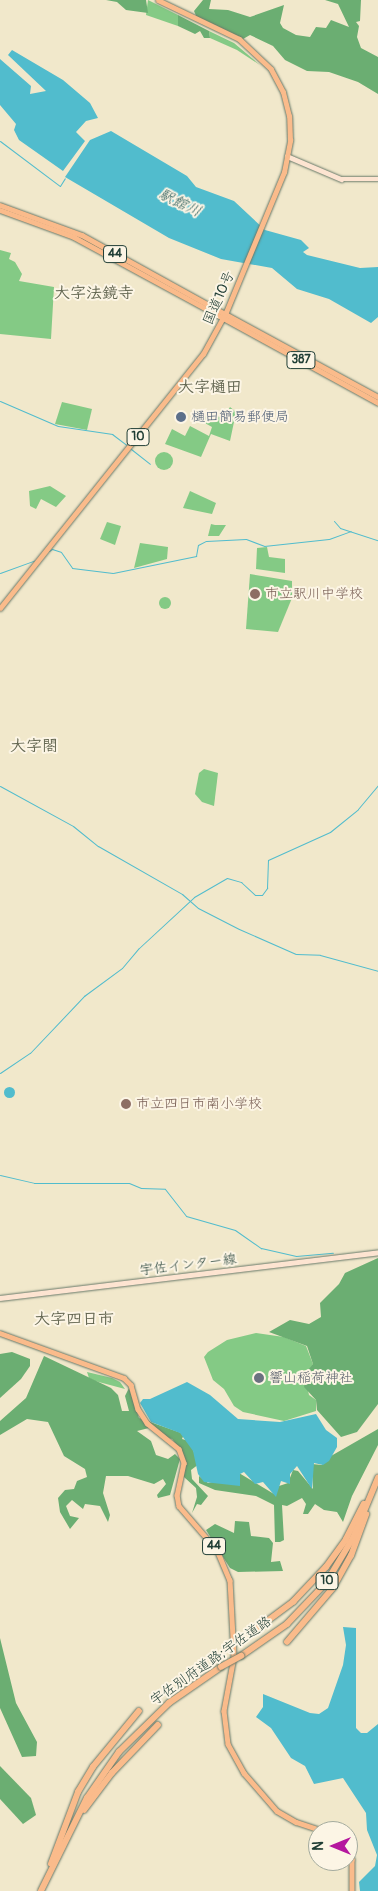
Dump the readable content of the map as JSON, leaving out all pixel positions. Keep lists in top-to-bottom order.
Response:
{
  "streets": {
    "highway": [
      "国道10号",
      "387",
      "10",
      "宇佐別府道路;宇佐道路"
    ],
    "main road": ["44", "宇佐インター線"]
  },
  "crossings": [
    ["44", "国道10号"],
    ["44", "387"],
    ["国道10号", "387"]
  ],
  "districts": [
    "大字法鏡寺",
    "大字樋田",
    "大字閤",
    "大字四日市"
  ],
  "water": ["駅館川"],
  "places": [
    "樋田簡易郵便局",
    "市立駅川中学校",
    "市立四日市南小学校",
    "響山稲荷神社"
  ],
  "north": "left"
}
